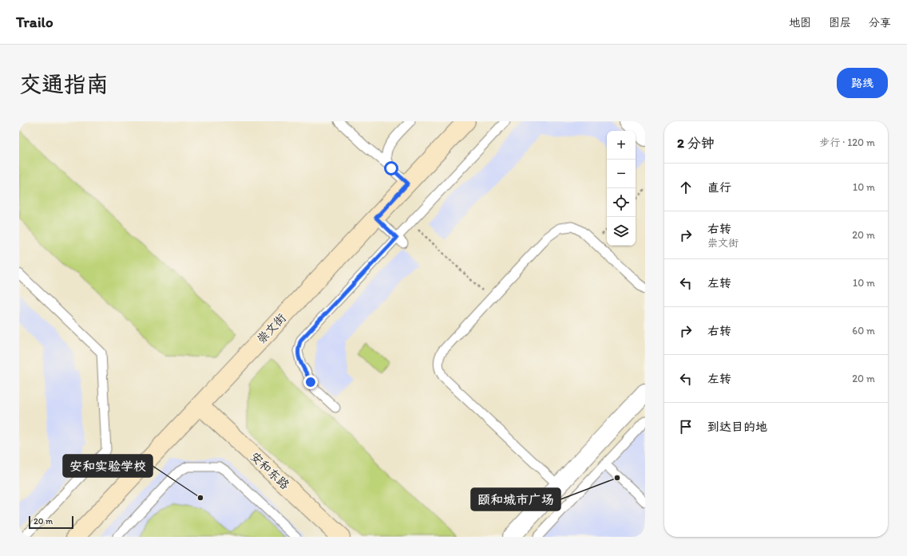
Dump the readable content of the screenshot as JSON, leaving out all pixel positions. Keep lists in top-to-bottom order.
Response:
{
  "streets": {
    "street": ["崇文街", "安和东路"]
  },
  "crossings": [
    ["崇文街", "安和东路"]
  ],
  "places": ["颐和城市广场", "安和实验学校"],
  "scale_bar": "20 m",
  "page": {
    "header": "Trailo",
    "nav": ["地图", "图层", "分享"],
    "buttons": "路线",
    "title": "交通指南",
    "heading": ["2 分钟", "步行 · 120 m"],
    "map_buttons": ["+", "−"],
    "list": [
      ["直行", "10 m"],
      ["右转", "崇文街", "20 m"],
      ["左转", "10 m"],
      ["右转", "60 m"],
      ["左转", "20 m"],
      "到达目的地"
    ],
    "scale": "20 m"
  }
}
